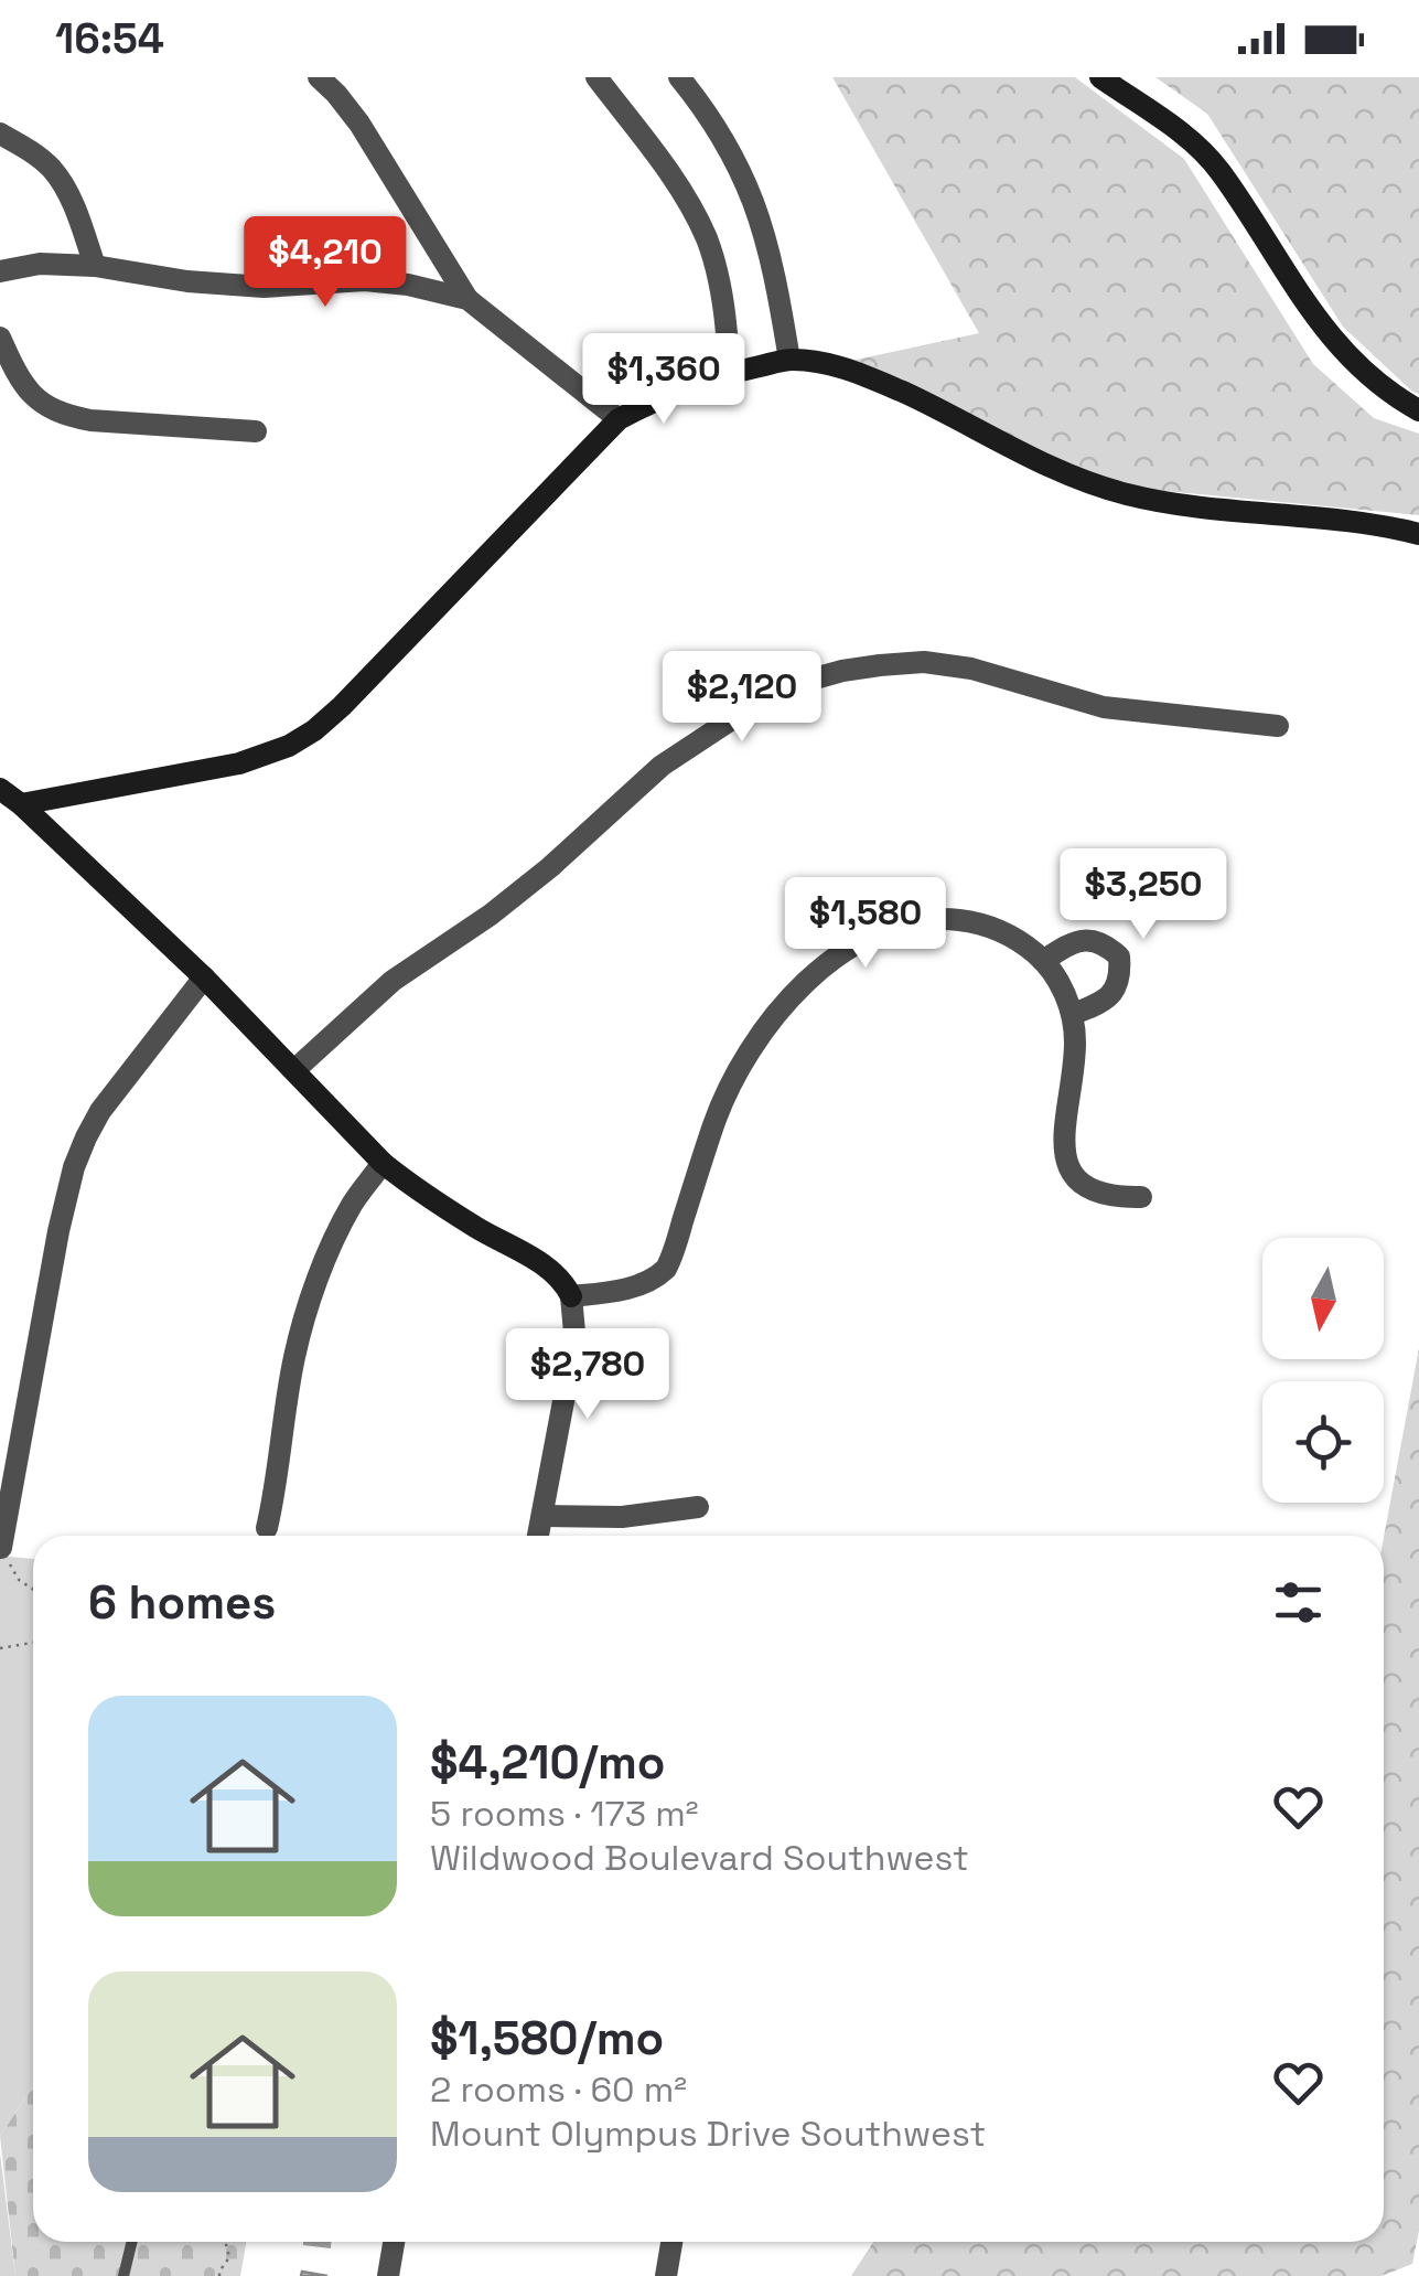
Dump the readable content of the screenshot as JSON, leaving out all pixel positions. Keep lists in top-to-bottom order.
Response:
{
  "north": "bottom",
  "page": {
    "status": "16:54",
    "price": [
      "$4,210",
      "$1,360",
      "$2,120",
      "$3,250",
      "$1,580",
      "$2,780"
    ],
    "heading": "6 homes",
    "list": [
      {
        "name": "$4,210/mo",
        "note": "5 rooms · 173 m² · Wildwood Boulevard Southwest"
      },
      {
        "name": "$1,580/mo",
        "note": "2 rooms · 60 m² · Mount Olympus Drive Southwest"
      }
    ]
  }
}
